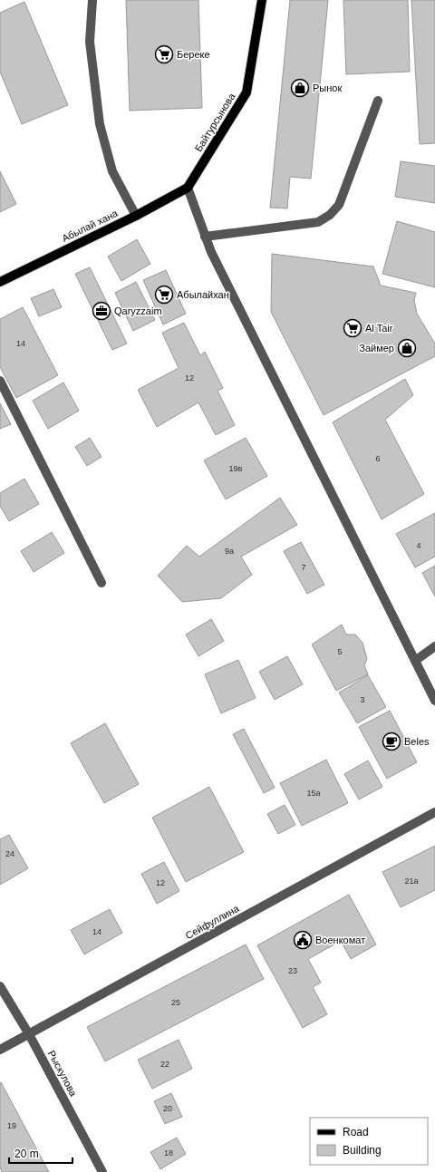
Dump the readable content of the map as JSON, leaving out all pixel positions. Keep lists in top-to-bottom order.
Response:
{
  "streets": {
    "main road": ["Байтурсынова", "Абылай хана"],
    "street": ["Сейфуллина", "Рыскулова"]
  },
  "crossings": [
    ["Байтурсынова", "Абылай хана"],
    ["Сейфуллина", "Рыскулова"]
  ],
  "places": {
    "supermarket": ["Береке", "Абылайхан", "Al Tair"],
    "shop": ["Рынок", "Займер"],
    "office": ["Qaryzzaim"],
    "cafe": ["Beles"],
    "public building": ["Военкомат"]
  },
  "house_numbers": [
    "14",
    "12",
    "6",
    "19в",
    "4",
    "9а",
    "7",
    "5",
    "3",
    "15а",
    "24",
    "21а",
    "12",
    "14",
    "23",
    "25",
    "22",
    "20",
    "19",
    "18"
  ],
  "legend": ["Road", "Building"],
  "scale_bar": "20 m"
}
